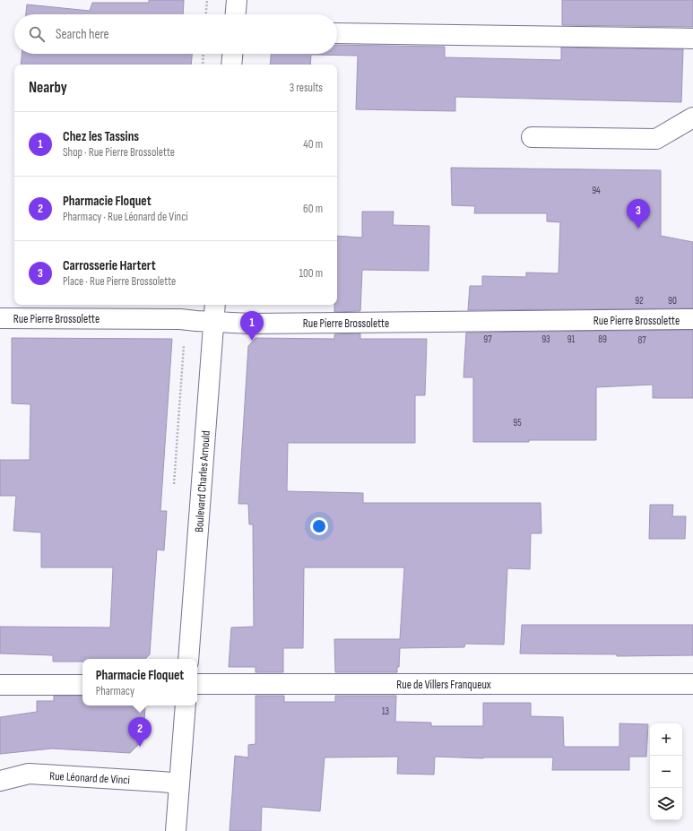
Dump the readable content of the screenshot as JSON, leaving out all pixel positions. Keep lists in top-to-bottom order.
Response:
{
  "streets": {
    "street": [
      "Rue Pierre Brossolette",
      "Boulevard Charles Arnould",
      "Rue de Villers Franqueux",
      "Rue Léonard de Vinci"
    ]
  },
  "crossings": [
    ["Rue Pierre Brossolette", "Boulevard Charles Arnould"]
  ],
  "house_numbers": [
    "94",
    "92",
    "90",
    "97",
    "93",
    "91",
    "89",
    "87",
    "95",
    "13"
  ],
  "page": {
    "search": "Search here",
    "heading": ["Nearby", "3 results"],
    "list": [
      {
        "mark": "1",
        "name": "Chez les Tassins",
        "note": "Shop · Rue Pierre Brossolette",
        "value": "40 m"
      },
      {
        "mark": "2",
        "name": "Pharmacie Floquet",
        "note": "Pharmacy · Rue Léonard de Vinci",
        "value": "60 m"
      },
      {
        "mark": "3",
        "name": "Carrosserie Hartert",
        "note": "Place · Rue Pierre Brossolette",
        "value": "100 m"
      }
    ],
    "pins": ["3", "1", "2"],
    "popup": ["Pharmacie Floquet", "Pharmacy"],
    "map_buttons": ["+", "−"]
  }
}
